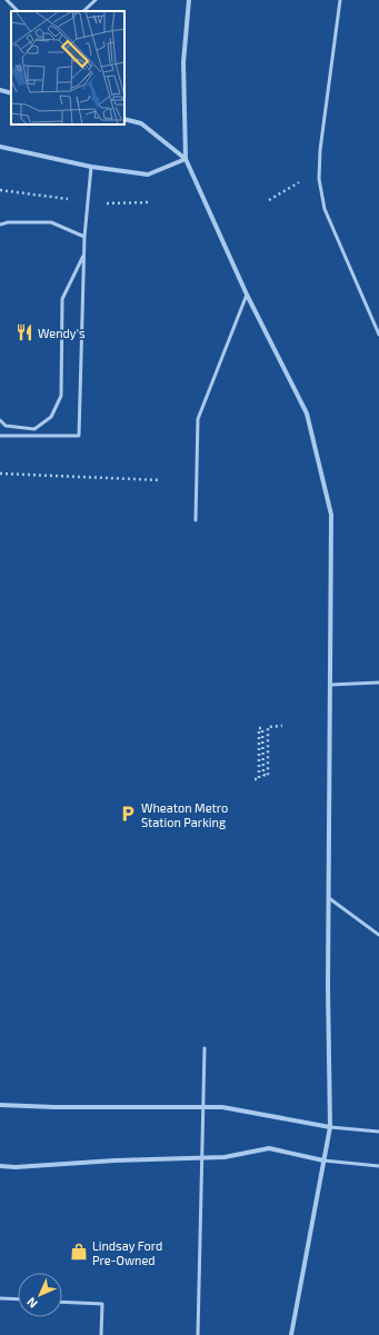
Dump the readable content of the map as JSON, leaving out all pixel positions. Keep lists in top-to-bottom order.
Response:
{
  "places": {
    "restaurant": ["Wendy's"],
    "parking": ["Wheaton Metro Station Parking"],
    "shop": ["Lindsay Ford Pre-Owned"]
  },
  "north": "bottom left"
}
